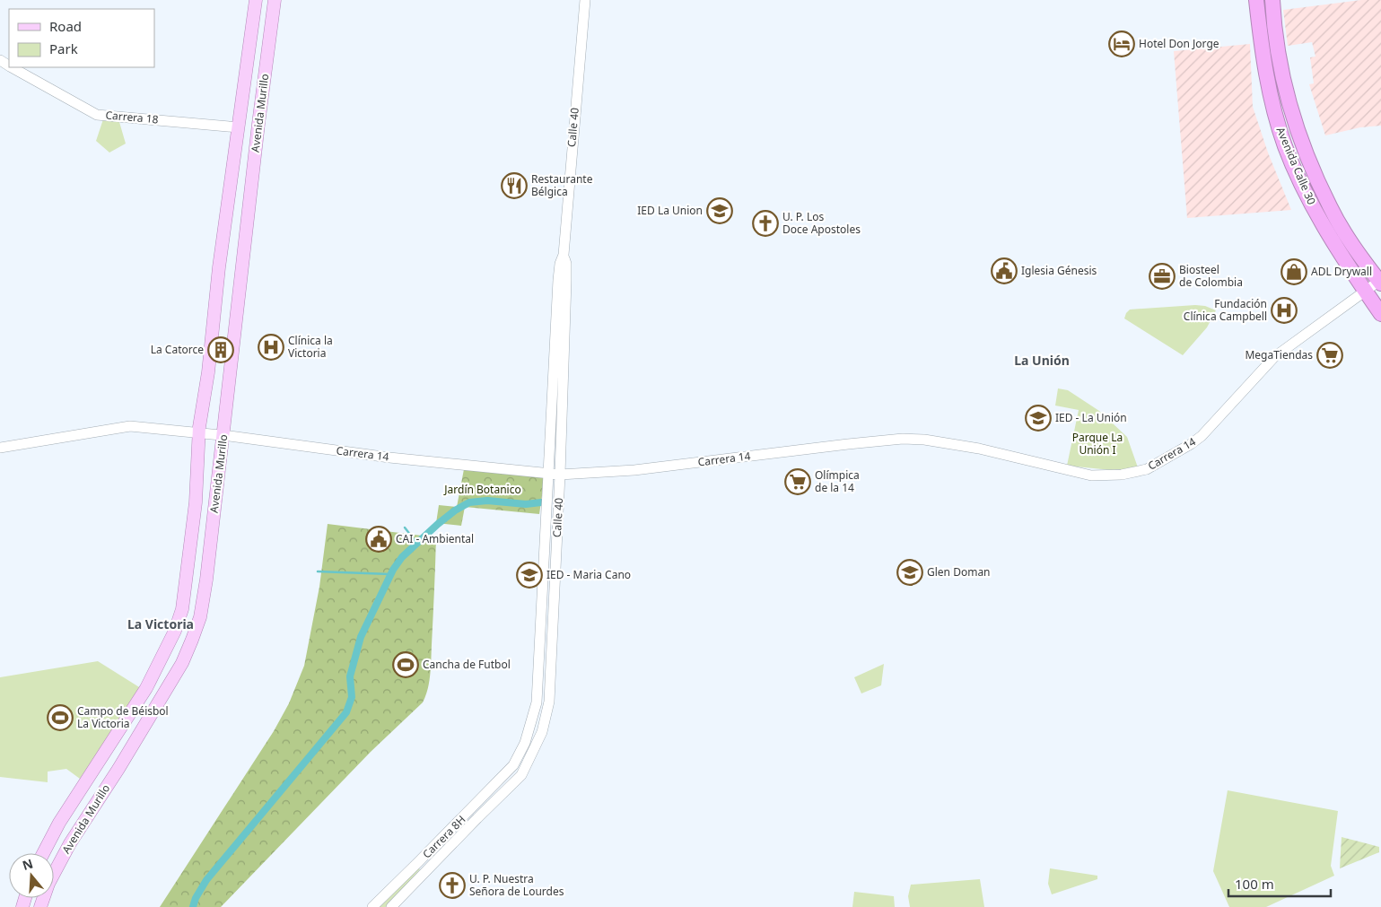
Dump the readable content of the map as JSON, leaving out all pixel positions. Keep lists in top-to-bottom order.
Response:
{
  "streets": {
    "highway": ["Avenida Calle 30"],
    "main road": ["Avenida Murillo"],
    "street": [
      "Carrera 18",
      "Calle 40",
      "Carrera 14",
      "Carrera 8H"
    ]
  },
  "crossings": [
    ["Avenida Murillo", "Carrera 18"],
    ["Avenida Murillo", "Carrera 14"],
    ["Calle 40", "Carrera 14"],
    ["Calle 40", "Carrera 8H"],
    ["Avenida Calle 30", "Carrera 14"]
  ],
  "districts": ["La Unión", "La Victoria"],
  "parks": ["Parque La Unión I", "Jardín Botanico"],
  "places": {
    "hotel": ["Hotel Don Jorge"],
    "restaurant": ["Restaurante Bélgica"],
    "school or university": [
      "IED La Union",
      "IED - La Unión",
      "Glen Doman",
      "IED - Maria Cano"
    ],
    "church": ["U. P. Los Doce Apostoles", "U. P. Nuestra Señora de Lourdes"],
    "public building": ["Iglesia Génesis", "CAI - Ambiental"],
    "shop": ["ADL Drywall"],
    "office": ["Biosteel de Colombia"],
    "hospital": ["Fundación Clínica Campbell", "Clínica la Victoria"],
    "building": ["La Catorce"],
    "supermarket": ["MegaTiendas", "Olímpica de la 14"],
    "sports": ["Cancha de Futbol", "Campo de Béisbol La Victoria"]
  },
  "legend": ["Road", "Park"],
  "scale_bar": "100 m",
  "north": "top"
}
